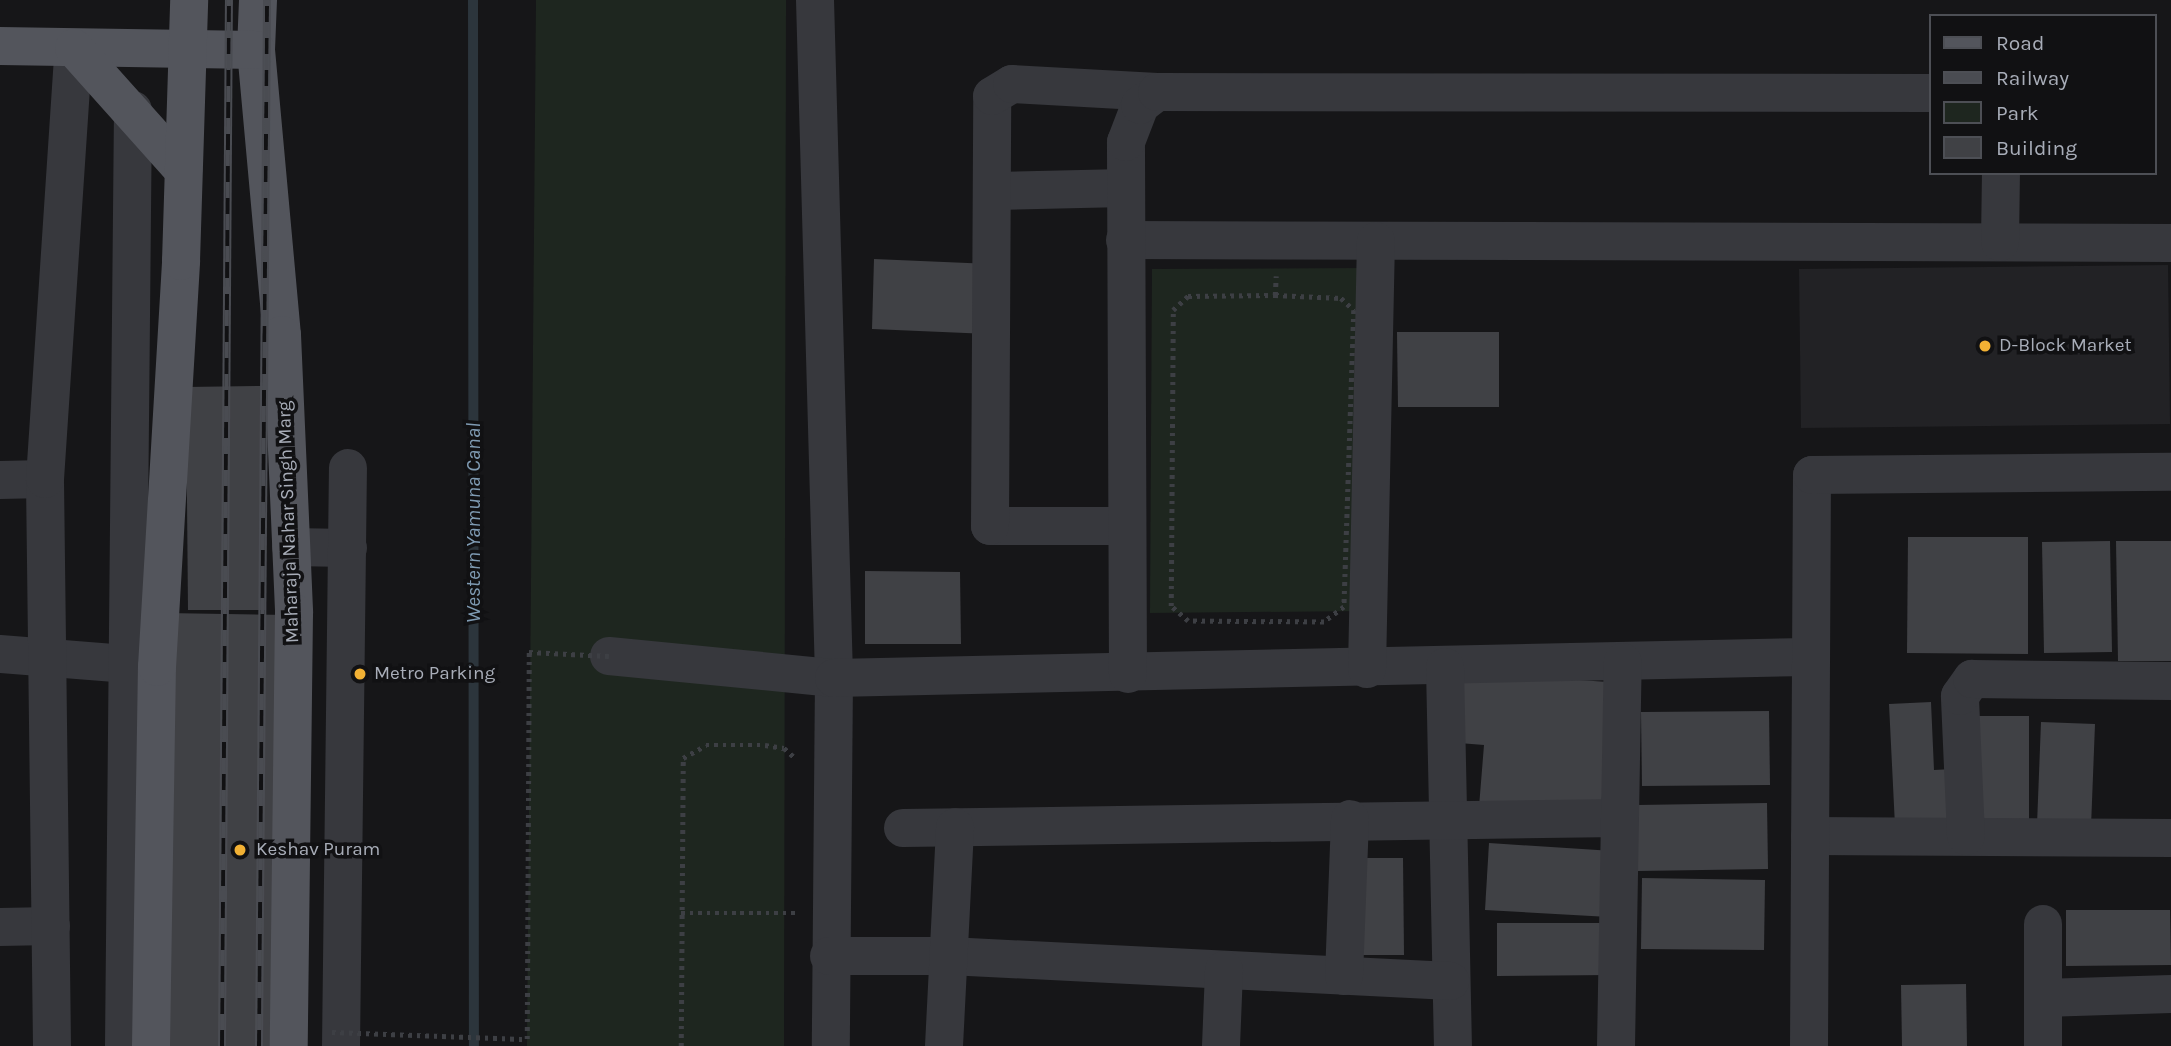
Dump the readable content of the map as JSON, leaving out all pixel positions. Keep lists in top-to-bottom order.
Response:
{
  "streets": {
    "main road": ["Maharaja Nahar Singh Marg"]
  },
  "water": ["Western Yamuna Canal"],
  "places": ["D-Block Market", "Metro Parking", "Keshav Puram"],
  "legend": [
    "Road",
    "Railway",
    "Park",
    "Building"
  ]
}
